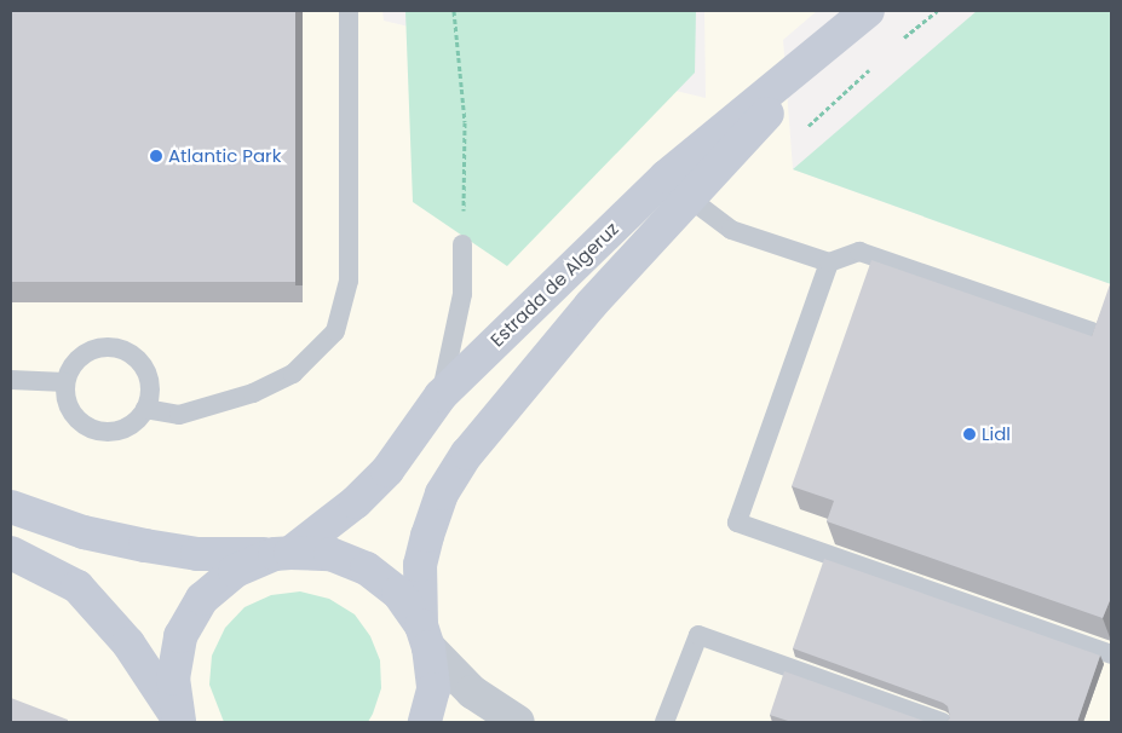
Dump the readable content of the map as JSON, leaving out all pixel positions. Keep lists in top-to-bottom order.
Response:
{
  "streets": {
    "main road": ["Estrada de Algeruz"]
  },
  "places": ["Atlantic Park", "Lidl"]
}
